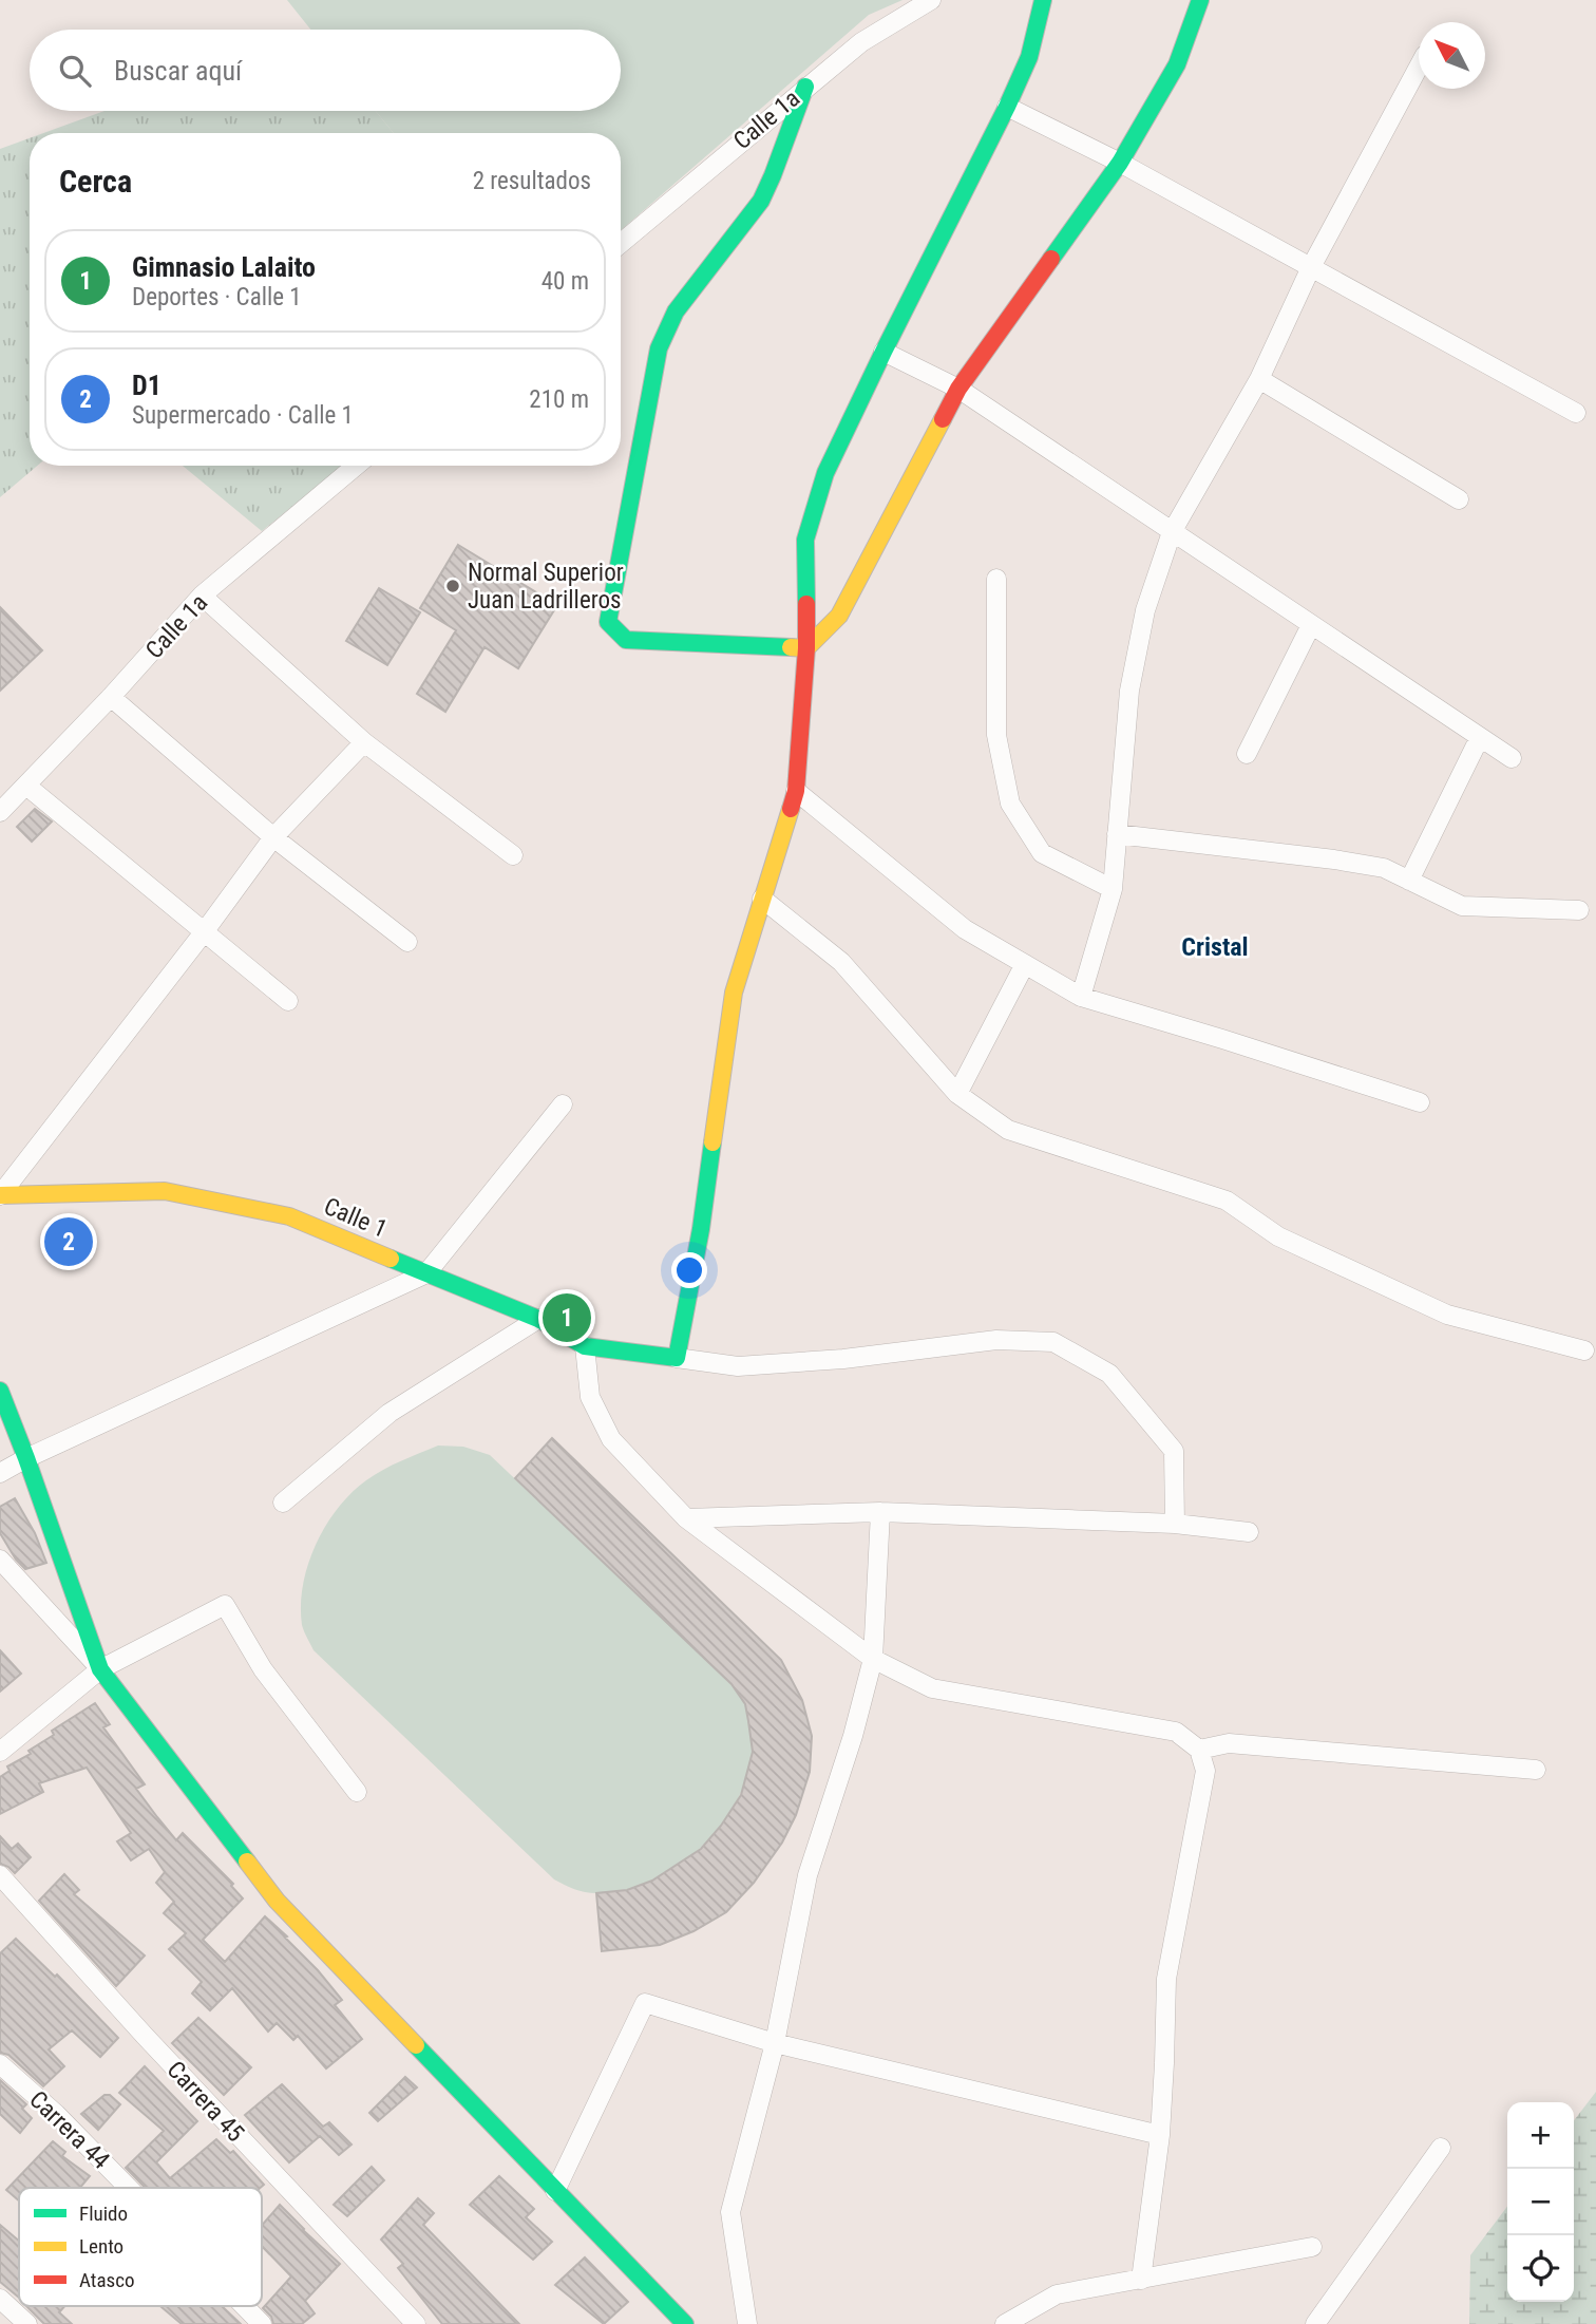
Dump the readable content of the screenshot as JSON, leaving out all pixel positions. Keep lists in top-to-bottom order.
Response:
{
  "streets": {
    "street": [
      "Calle 1a",
      "Calle 1",
      "Carrera 45",
      "Carrera 44"
    ]
  },
  "districts": ["Cristal"],
  "places": ["Normal Superior Juan Ladrilleros"],
  "legend": ["Fluido", "Lento", "Atasco"],
  "north": "top left",
  "page": {
    "search": "Buscar aquí",
    "heading": ["Cerca", "2 resultados"],
    "list": [
      {
        "mark": "1",
        "name": "Gimnasio Lalaito",
        "note": "Deportes · Calle 1",
        "value": "40 m"
      },
      {
        "mark": "2",
        "name": "D1",
        "note": "Supermercado · Calle 1",
        "value": "210 m"
      }
    ],
    "pins": ["2", "1"],
    "map_buttons": ["+", "−"]
  }
}
